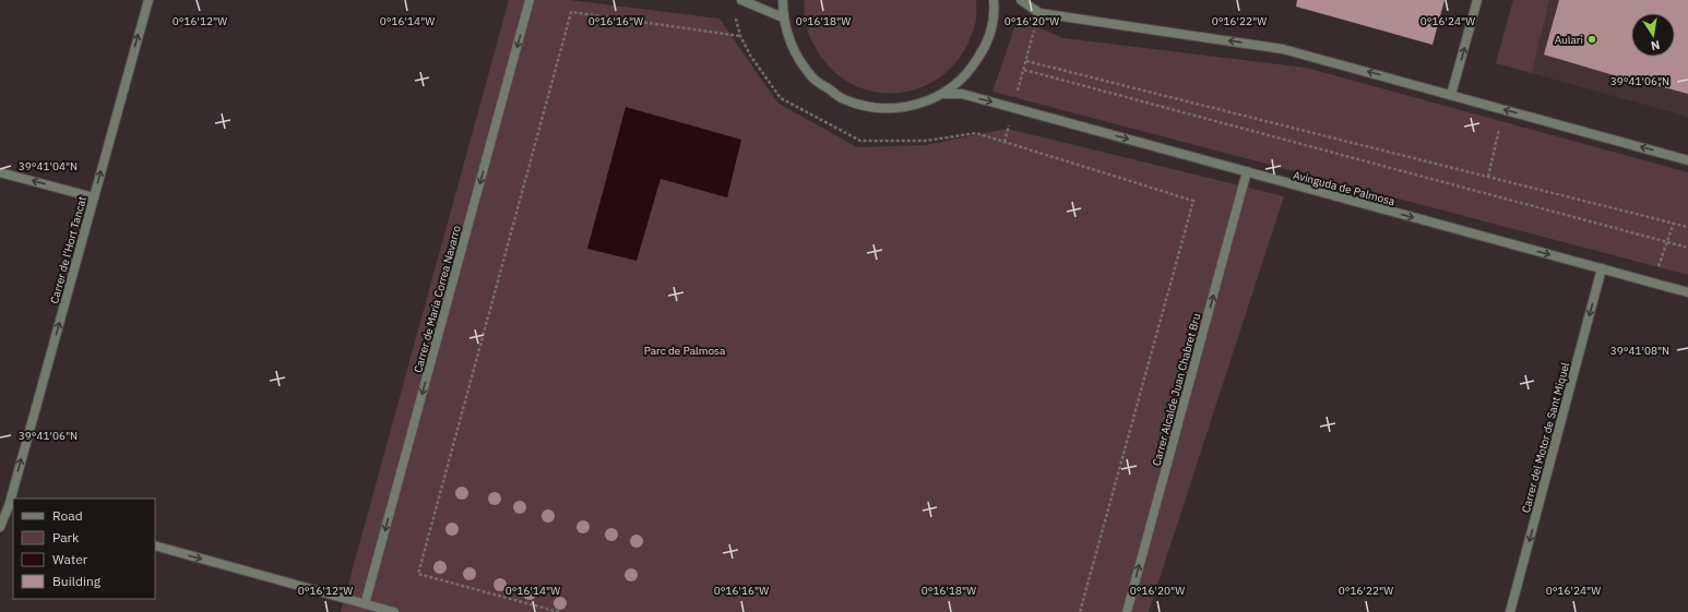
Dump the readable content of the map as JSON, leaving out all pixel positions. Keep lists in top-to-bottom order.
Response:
{
  "streets": {
    "street": [
      "Avinguda de Palmosa",
      "Carrer de l'Hort Tancat",
      "Carrer de María Correa Navarro",
      "Carrer Alcalde Juan Chabret Bru",
      "Carrer del Motor de Sant Miquel"
    ]
  },
  "crossings": [
    ["Avinguda de Palmosa", "Carrer Alcalde Juan Chabret Bru"],
    ["Avinguda de Palmosa", "Carrer del Motor de Sant Miquel"]
  ],
  "one_way": [
    "Avinguda de Palmosa",
    "Carrer de l'Hort Tancat",
    "Carrer de María Correa Navarro",
    "Carrer Alcalde Juan Chabret Bru",
    "Carrer del Motor de Sant Miquel"
  ],
  "parks": ["Parc de Palmosa"],
  "places": ["Aulari"],
  "legend": [
    "Road",
    "Park",
    "Water",
    "Building"
  ],
  "north": "bottom",
  "coordinates": [
    "0°16'12\"W",
    "0°16'14\"W",
    "0°16'16\"W",
    "0°16'18\"W",
    "0°16'20\"W",
    "0°16'22\"W",
    "0°16'24\"W",
    "39°41'06\"N",
    "39°41'04\"N",
    "39°41'08\"N"
  ]
}
